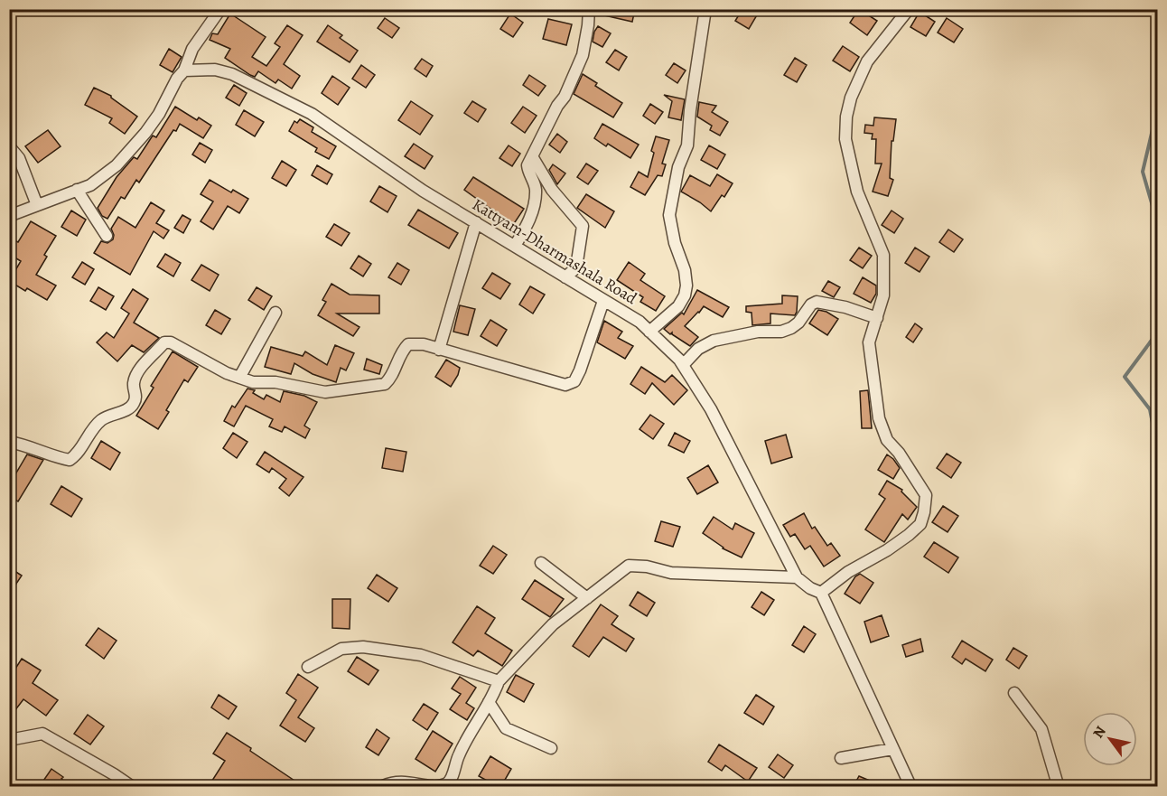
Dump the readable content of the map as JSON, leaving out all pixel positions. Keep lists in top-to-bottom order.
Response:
{
  "streets": {
    "street": ["Kattyam-Dharmashala Road"]
  },
  "north": "top left"
}
